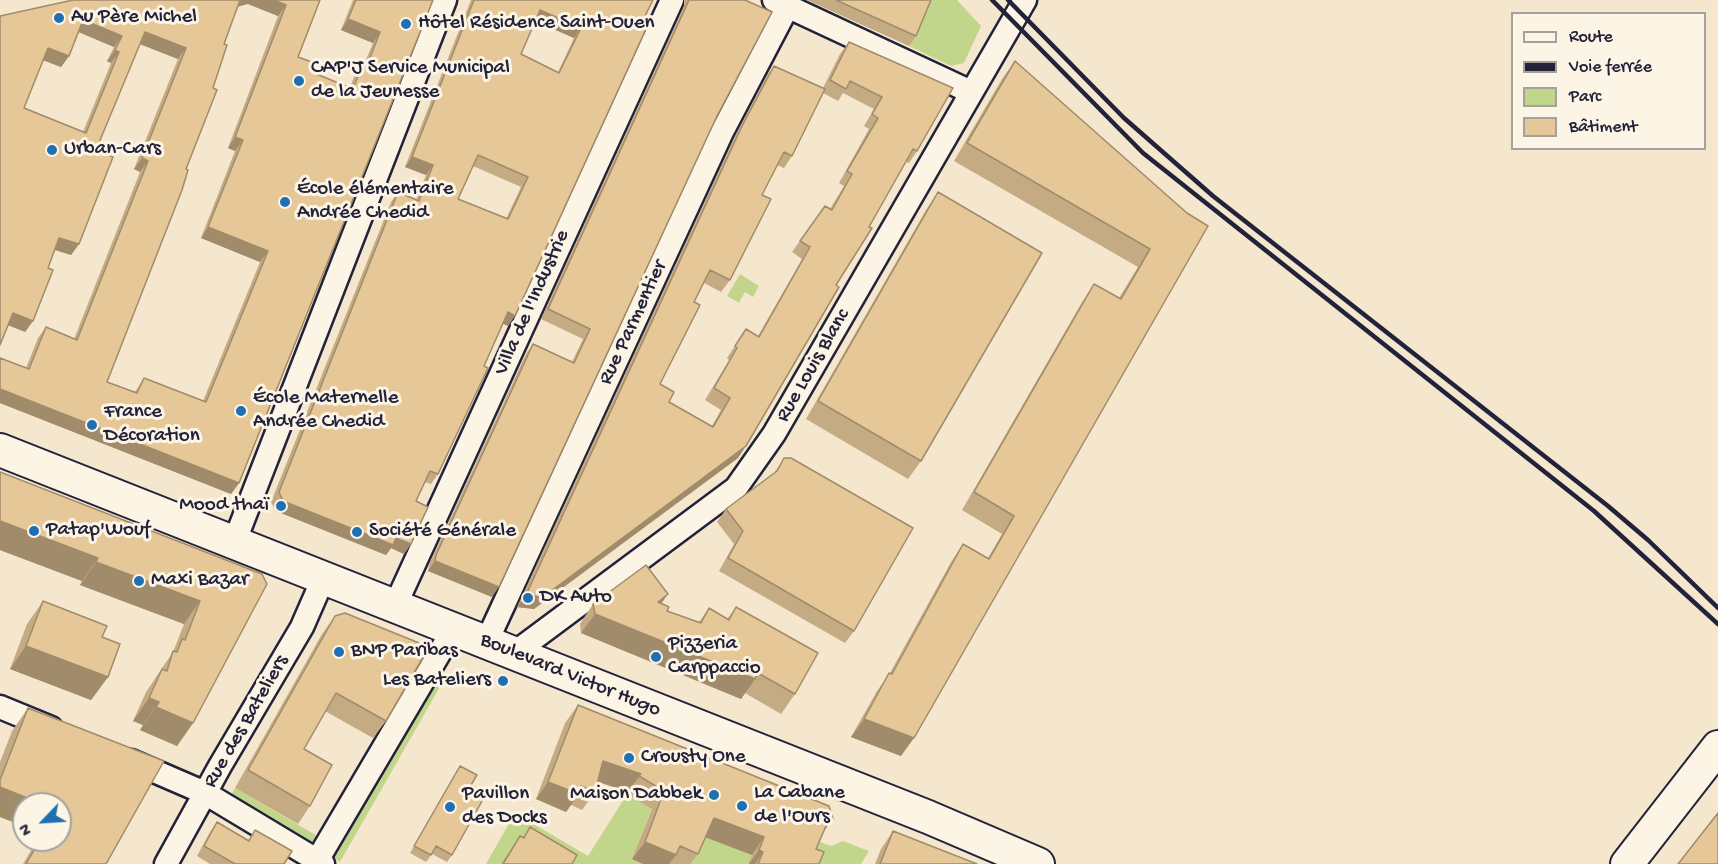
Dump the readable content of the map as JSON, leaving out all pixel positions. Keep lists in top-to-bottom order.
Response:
{
  "streets": {
    "main road": ["Boulevard Victor Hugo"],
    "street": [
      "Villa de l'Industrie",
      "Rue Parmentier",
      "Rue Louis Blanc",
      "Rue des Bateliers"
    ]
  },
  "crossings": [
    ["Villa de l'Industrie", "Boulevard Victor Hugo"],
    ["Rue Parmentier", "Rue Louis Blanc"],
    ["Rue Parmentier", "Boulevard Victor Hugo"],
    ["Rue Louis Blanc", "Boulevard Victor Hugo"],
    ["Boulevard Victor Hugo", "Rue des Bateliers"]
  ],
  "places": [
    "Au Père Michel",
    "Hôtel Résidence Saint-Ouen",
    "CAP'J Service Municipal de la Jeunesse",
    "Urban-Cars",
    "École élémentaire Andrée Chedid",
    "École Maternelle Andrée Chedid",
    "France Décoration",
    "Mood thaï",
    "Patap'Wouf",
    "Société Générale",
    "Maxi Bazar",
    "DK Auto",
    "BNP Paribas",
    "Pizzeria Carppaccio",
    "Les Bateliers",
    "Crousty One",
    "Maison Dabbek",
    "La Cabane de l'Ours",
    "Pavillon des Docks"
  ],
  "legend": [
    "Route",
    "Voie ferrée",
    "Parc",
    "Bâtiment"
  ],
  "north": "bottom left"
}
